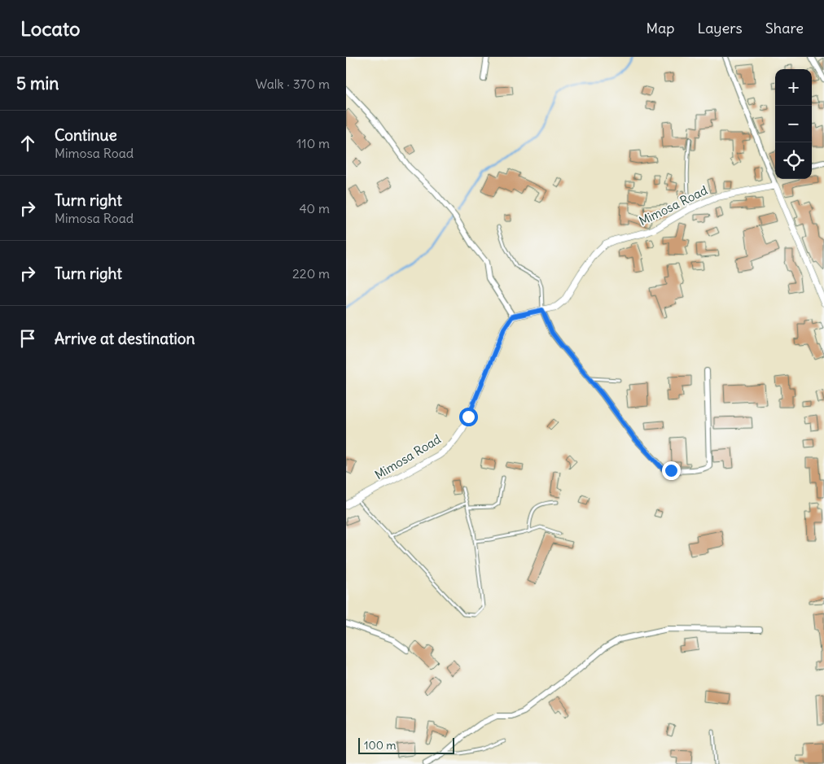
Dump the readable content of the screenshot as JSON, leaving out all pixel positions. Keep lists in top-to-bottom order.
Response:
{
  "streets": {
    "street": ["Mimosa Road"]
  },
  "scale_bar": "100 m",
  "page": {
    "header": "Locato",
    "nav": ["Map", "Layers", "Share"],
    "heading": ["5 min", "Walk · 370 m"],
    "map_buttons": ["+", "−"],
    "list": [
      ["Continue", "Mimosa Road", "110 m"],
      ["Turn right", "Mimosa Road", "40 m"],
      ["Turn right", "220 m"],
      "Arrive at destination"
    ],
    "scale": "100 m"
  }
}
